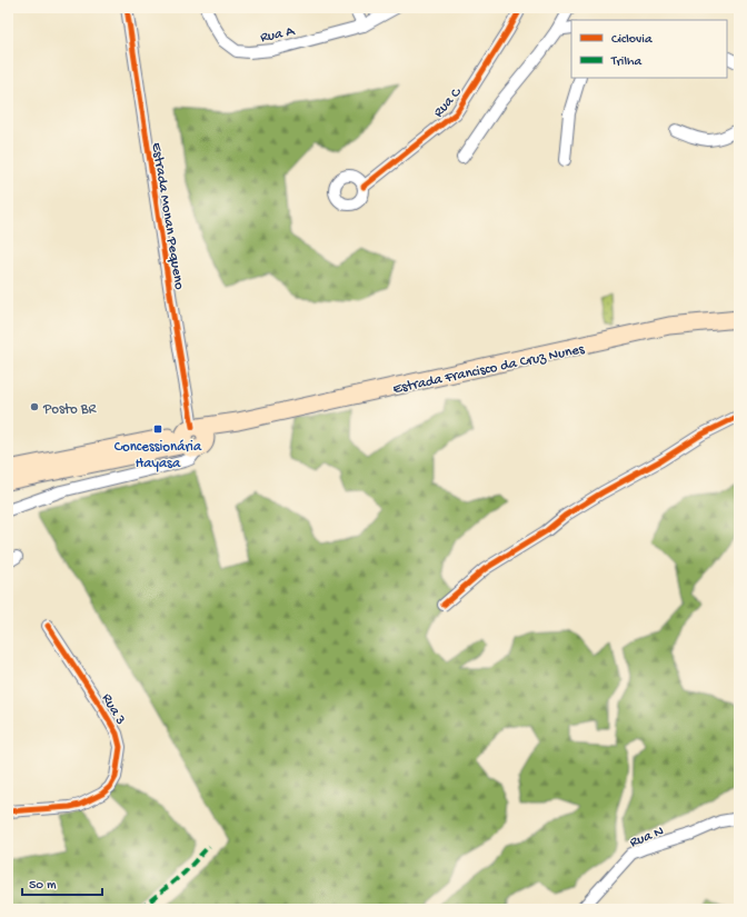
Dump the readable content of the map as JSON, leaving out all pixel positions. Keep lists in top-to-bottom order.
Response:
{
  "streets": {
    "main road": ["Estrada Francisco da Cruz Nunes"],
    "street": [
      "Rua A",
      "Rua C",
      "Estrada Monan Pequeno",
      "Rua 3",
      "Rua N"
    ]
  },
  "crossings": [
    ["Estrada Monan Pequeno", "Estrada Francisco da Cruz Nunes"]
  ],
  "places": {
    "other": ["Posto BR"],
    "transit": ["Concessionária Hayasa"]
  },
  "legend": ["Ciclovia", "Trilha"],
  "scale_bar": "50 m"
}
